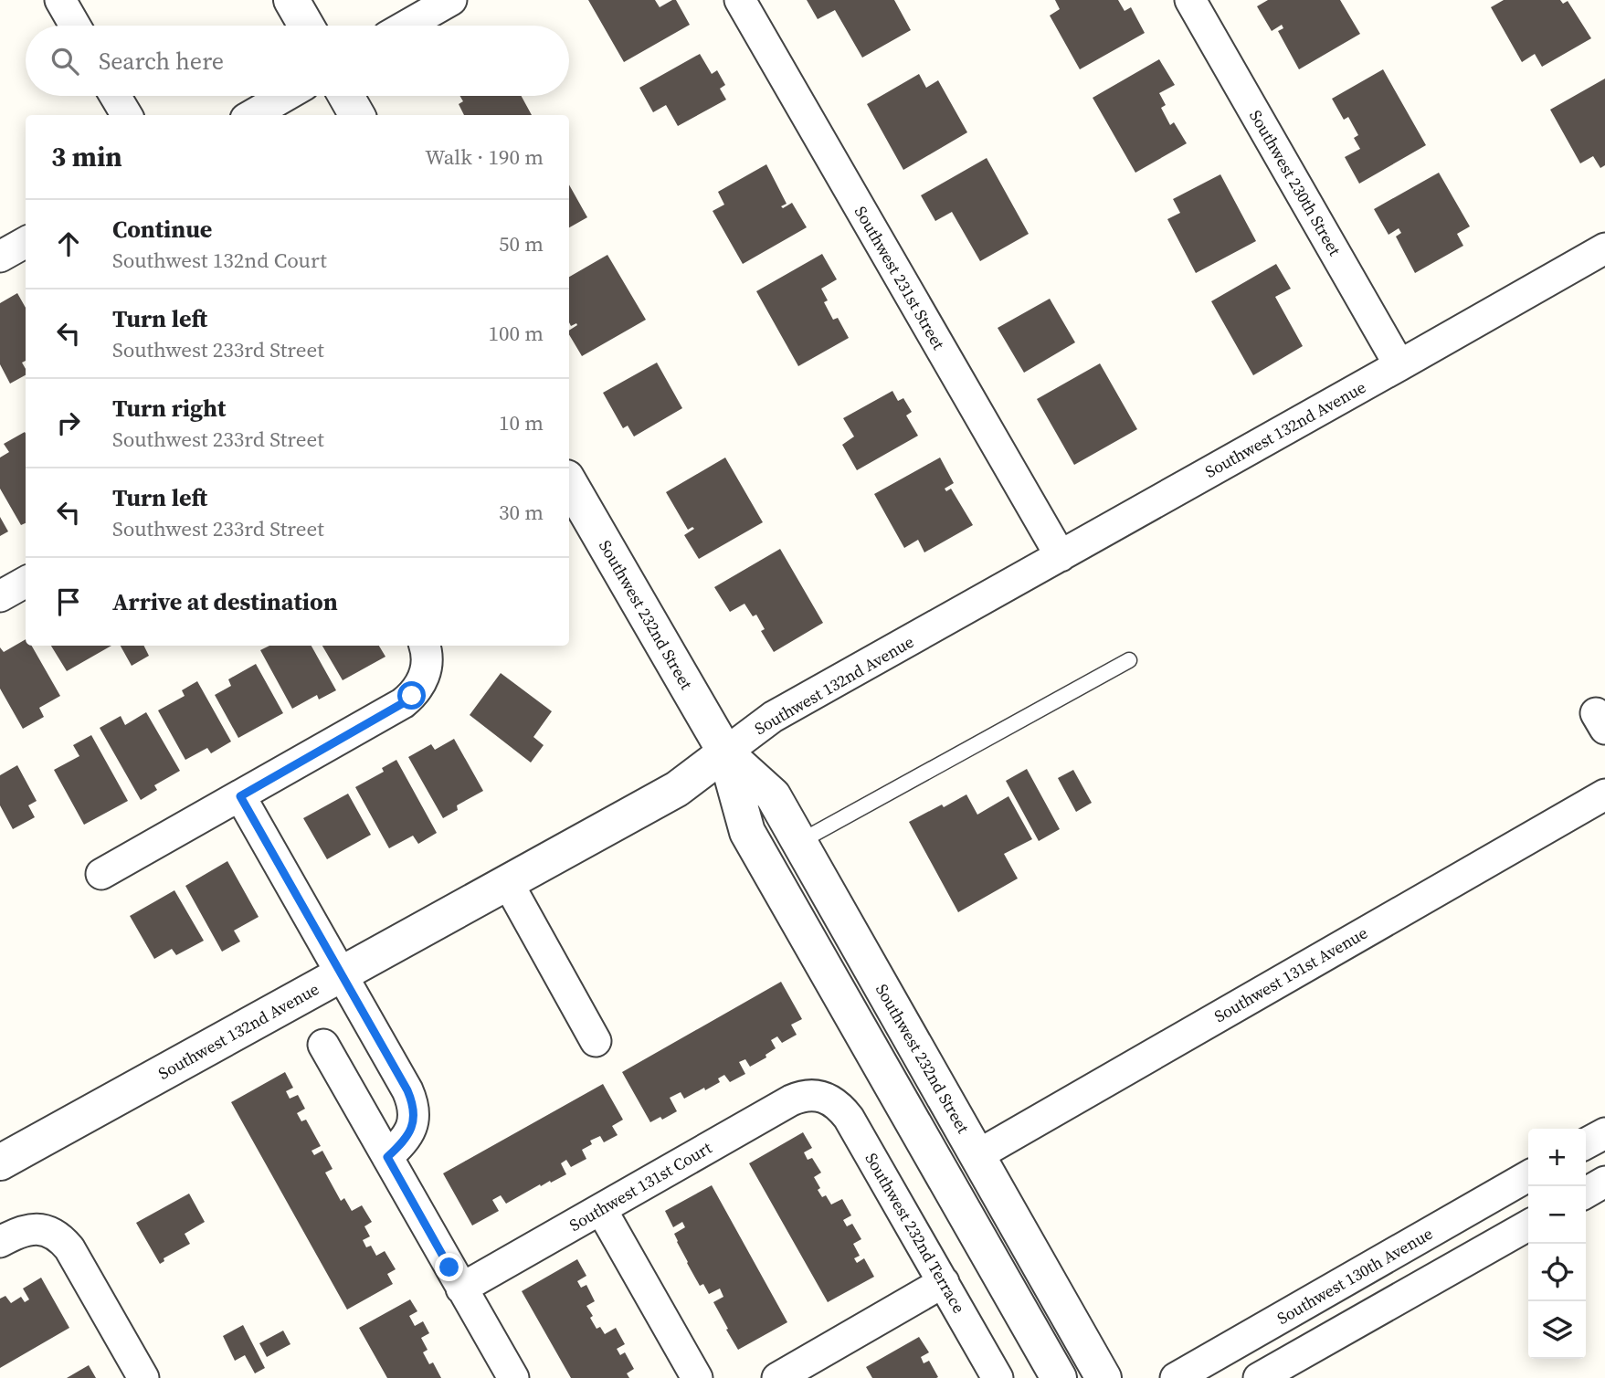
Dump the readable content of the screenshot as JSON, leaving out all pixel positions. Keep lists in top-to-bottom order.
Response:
{
  "streets": {
    "street": [
      "Southwest 230th Street",
      "Southwest 231st Street",
      "Southwest 132nd Avenue",
      "Southwest 232nd Street",
      "Southwest 131st Avenue",
      "Southwest 131st Court",
      "Southwest 232nd Terrace",
      "Southwest 130th Avenue"
    ]
  },
  "crossings": [
    ["Southwest 230th Street", "Southwest 132nd Avenue"],
    ["Southwest 231st Street", "Southwest 132nd Avenue"],
    ["Southwest 132nd Avenue", "Southwest 232nd Street"],
    ["Southwest 232nd Street", "Southwest 131st Avenue"],
    ["Southwest 131st Court", "Southwest 232nd Terrace"]
  ],
  "page": {
    "search": "Search here",
    "heading": ["3 min", "Walk · 190 m"],
    "list": [
      ["Continue", "Southwest 132nd Court", "50 m"],
      ["Turn left", "Southwest 233rd Street", "100 m"],
      ["Turn right", "Southwest 233rd Street", "10 m"],
      ["Turn left", "Southwest 233rd Street", "30 m"],
      "Arrive at destination"
    ],
    "map_buttons": ["+", "−"]
  }
}
